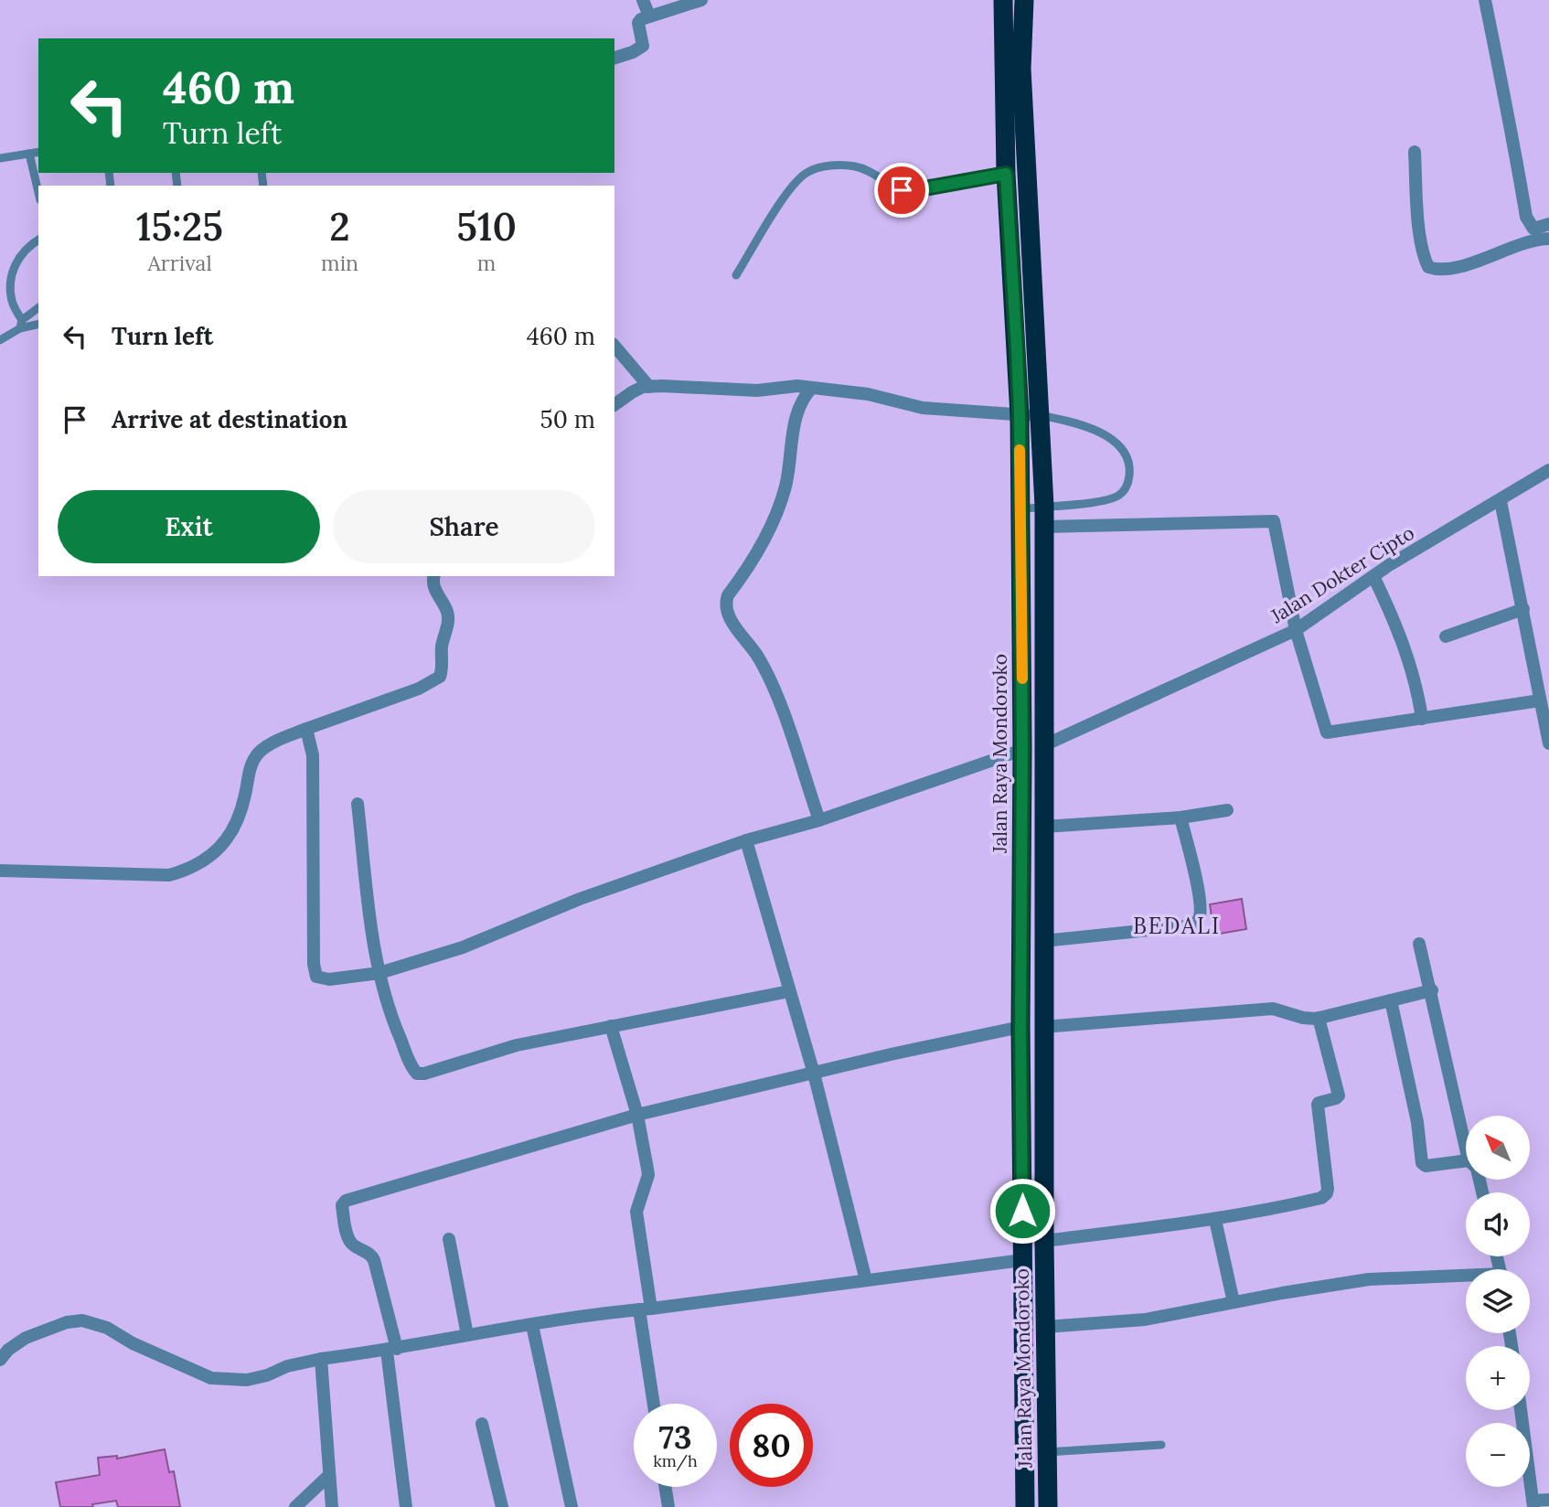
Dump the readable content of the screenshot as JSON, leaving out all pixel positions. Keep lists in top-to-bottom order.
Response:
{
  "streets": {
    "highway": ["Jalan Raya Mondoroko"],
    "street": ["Jalan Dokter Cipto"]
  },
  "crossings": [
    ["Jalan Dokter Cipto", "Jalan Raya Mondoroko"]
  ],
  "districts": ["BEDALI"],
  "north": "top left",
  "page": {
    "turn": ["460 m", "Turn left"],
    "eta": [
      "15:25",
      "Arrival",
      "2",
      "min",
      "510",
      "m"
    ],
    "list": [
      {
        "name": "Turn left",
        "value": "460 m"
      },
      {
        "name": "Arrive at destination",
        "value": "50 m"
      }
    ],
    "buttons": ["Exit", "Share"],
    "map_buttons": ["+", "−"],
    "speed": "73 km/h",
    "limit": "80"
  }
}
